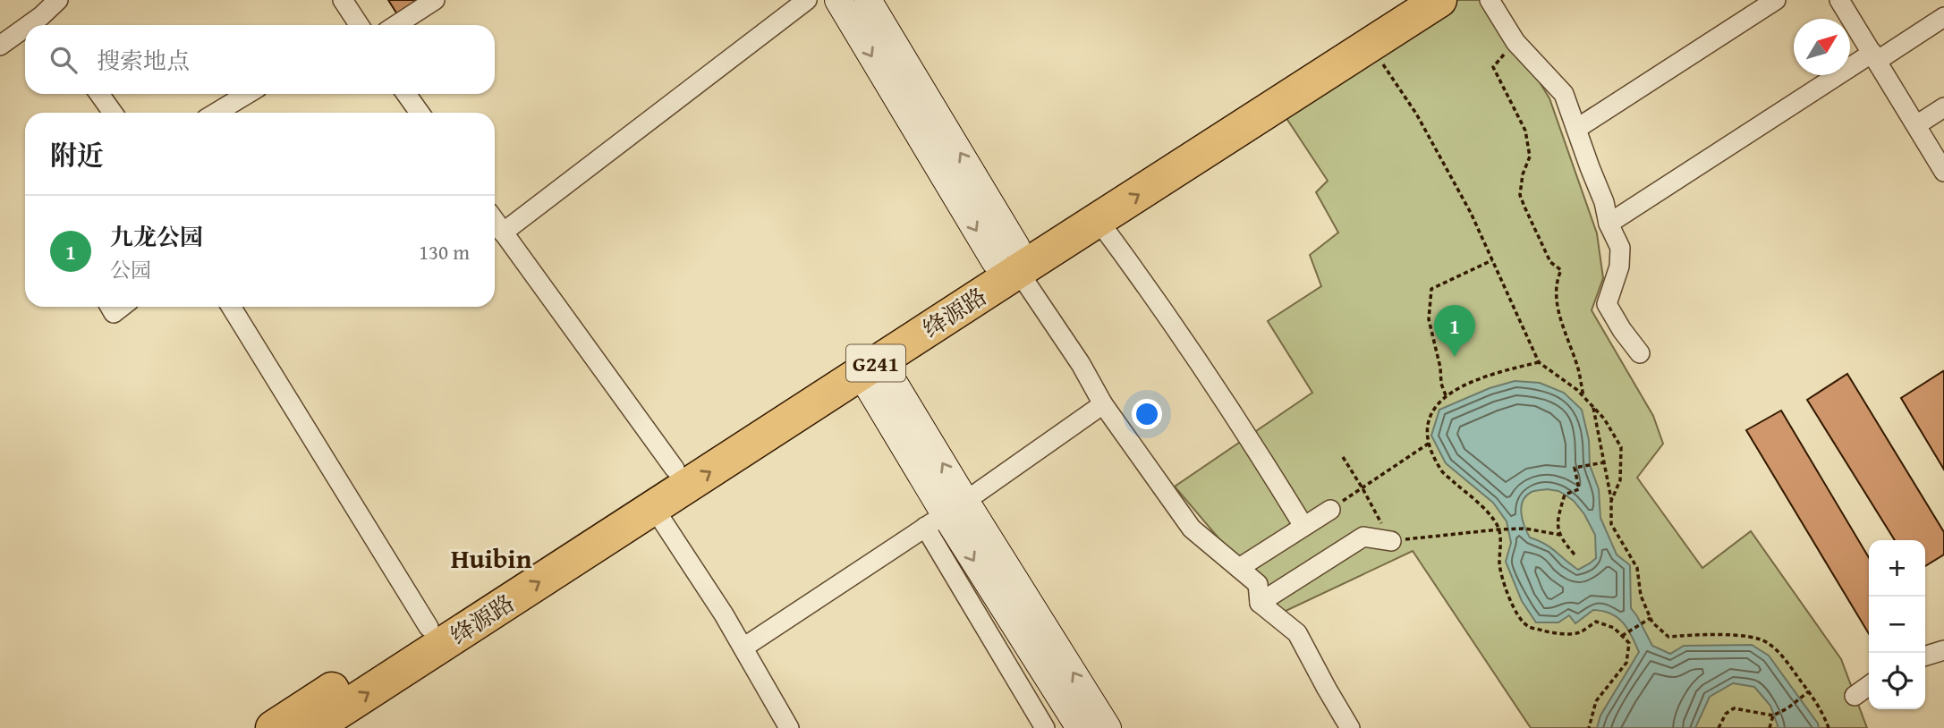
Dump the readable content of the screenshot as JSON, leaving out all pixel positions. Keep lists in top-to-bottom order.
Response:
{
  "streets": {
    "highway": ["绛源路", "G241"]
  },
  "districts": ["Huibin"],
  "north": "top right",
  "page": {
    "search": "搜索地点",
    "heading": "附近",
    "list": [
      {
        "mark": "1",
        "name": "九龙公园",
        "note": "公园",
        "value": "130 m"
      }
    ],
    "pins": "1",
    "map_buttons": ["+", "−"]
  }
}
